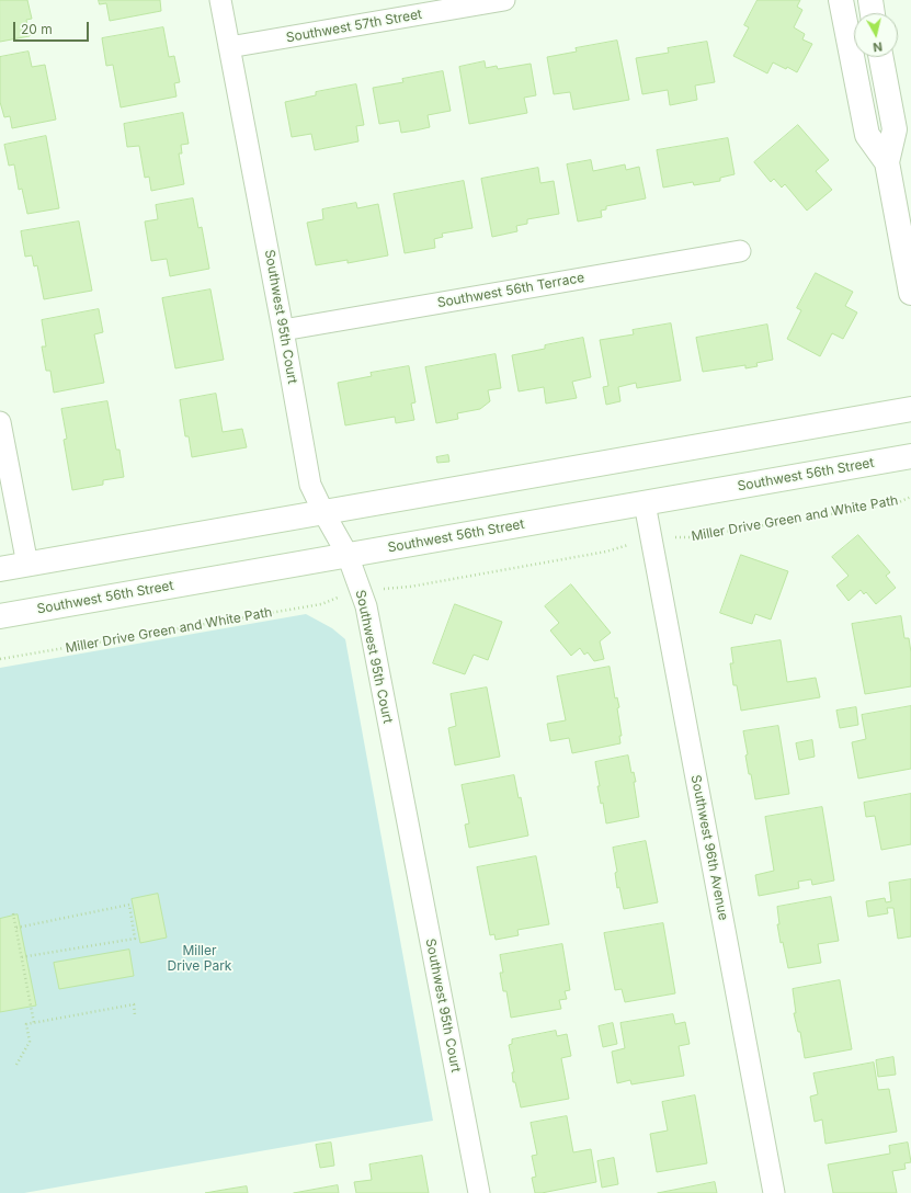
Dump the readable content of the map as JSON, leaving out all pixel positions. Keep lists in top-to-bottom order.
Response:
{
  "streets": {
    "main road": ["Southwest 56th Street"],
    "street": [
      "Southwest 57th Street",
      "Southwest 56th Terrace",
      "Southwest 95th Court",
      "Southwest 96th Avenue"
    ],
    "path": ["Miller Drive Green and White Path"]
  },
  "crossings": [
    ["Southwest 57th Street", "Southwest 95th Court"],
    ["Southwest 56th Terrace", "Southwest 95th Court"],
    ["Southwest 95th Court", "Southwest 56th Street"],
    ["Southwest 56th Street", "Southwest 96th Avenue"]
  ],
  "parks": ["Miller Drive Park"],
  "scale_bar": "20 m",
  "north": "bottom"
}
